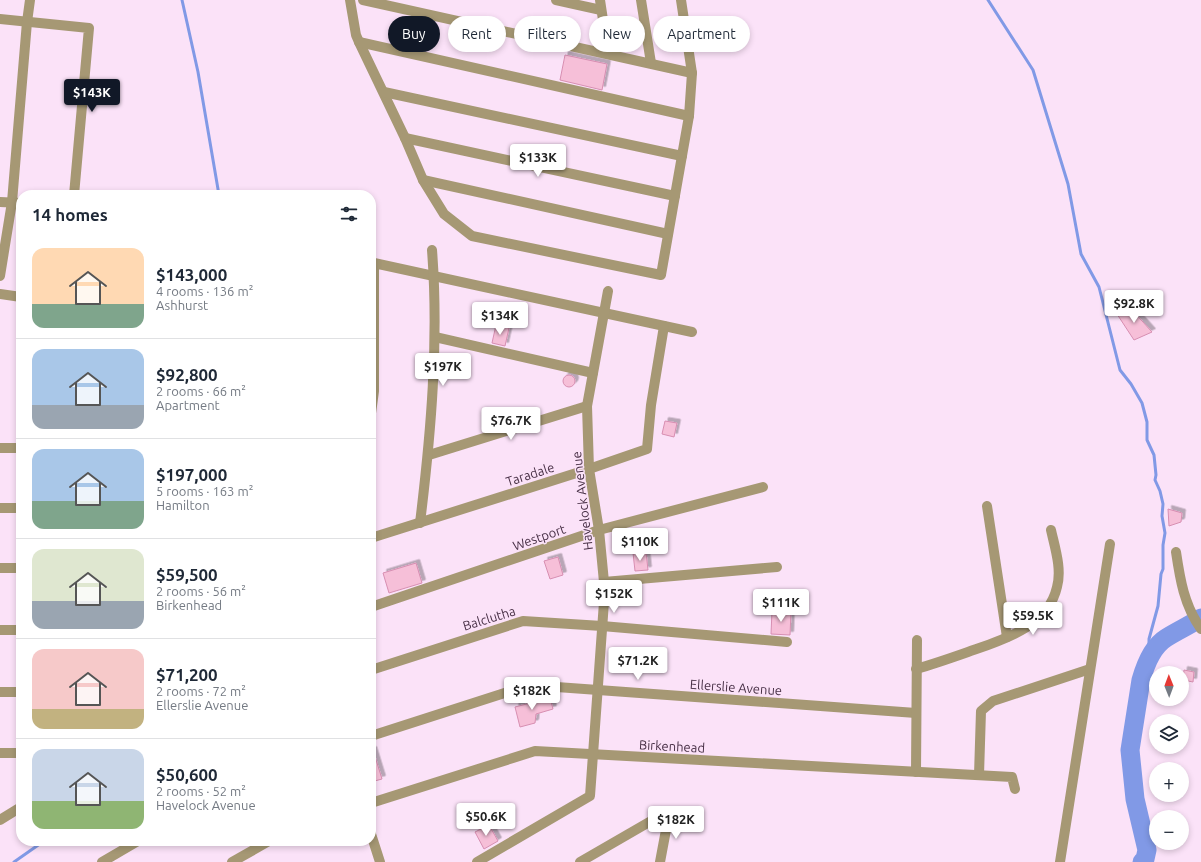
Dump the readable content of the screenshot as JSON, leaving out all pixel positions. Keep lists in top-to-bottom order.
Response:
{
  "streets": {
    "street": [
      "Taradale",
      "Havelock Avenue",
      "Westport",
      "Balclutha",
      "Ellerslie Avenue",
      "Birkenhead"
    ]
  },
  "crossings": [
    ["Taradale", "Havelock Avenue"],
    ["Havelock Avenue", "Westport"],
    ["Havelock Avenue", "Balclutha"],
    ["Havelock Avenue", "Ellerslie Avenue"],
    ["Havelock Avenue", "Birkenhead"]
  ],
  "north": "top",
  "page": {
    "chip": [
      "Buy",
      "Rent",
      "Filters",
      "New",
      "Apartment"
    ],
    "price": [
      "$143K",
      "$133K",
      "$92.8K",
      "$134K",
      "$197K",
      "$76.7K",
      "$110K",
      "$152K",
      "$111K",
      "$59.5K",
      "$71.2K",
      "$182K",
      "$50.6K",
      "$182K"
    ],
    "heading": "14 homes",
    "list": [
      {
        "name": "$143,000",
        "note": "4 rooms · 136 m² · Ashhurst"
      },
      {
        "name": "$92,800",
        "note": "2 rooms · 66 m² · Apartment"
      },
      {
        "name": "$197,000",
        "note": "5 rooms · 163 m² · Hamilton"
      },
      {
        "name": "$59,500",
        "note": "2 rooms · 56 m² · Birkenhead"
      },
      {
        "name": "$71,200",
        "note": "2 rooms · 72 m² · Ellerslie Avenue"
      },
      {
        "name": "$50,600",
        "note": "2 rooms · 52 m² · Havelock Avenue"
      }
    ],
    "map_buttons": ["+", "−"]
  }
}
